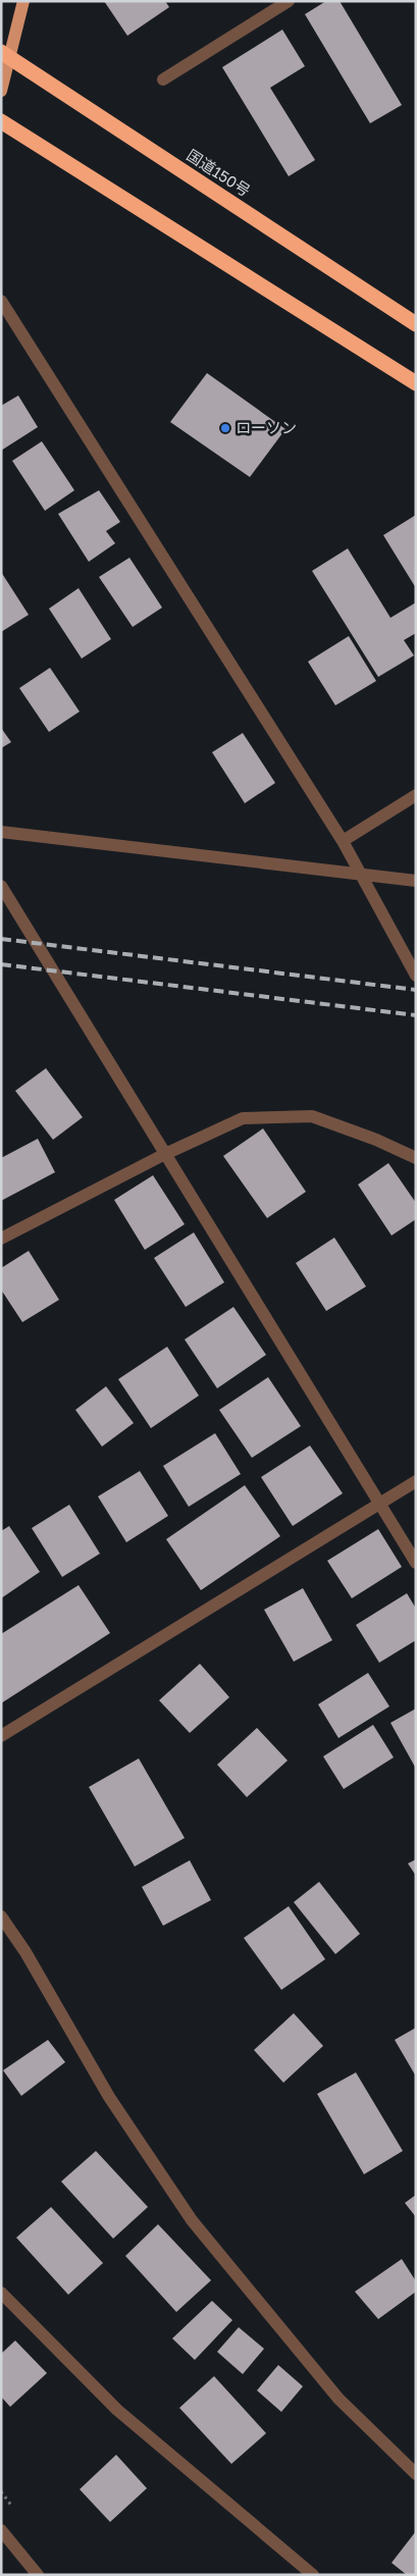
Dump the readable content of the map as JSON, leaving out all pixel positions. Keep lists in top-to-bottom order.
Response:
{
  "streets": {
    "highway": ["国道150号"]
  },
  "places": ["ローソン"]
}
